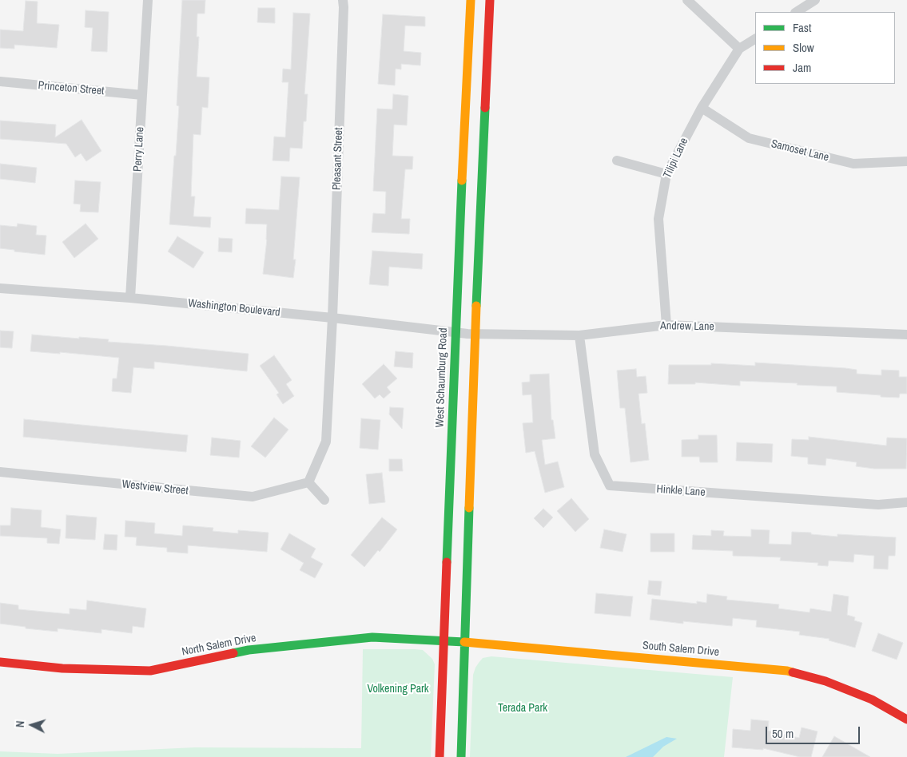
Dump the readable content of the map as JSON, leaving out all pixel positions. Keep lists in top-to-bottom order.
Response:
{
  "streets": {
    "main road": ["West Schaumburg Road", "North Salem Drive", "South Salem Drive"],
    "street": [
      "Princeton Street",
      "Perry Lane",
      "Samoset Lane",
      "Tilipi Lane",
      "Pleasant Street",
      "Washington Boulevard",
      "Andrew Lane",
      "Westview Street",
      "Hinkle Lane"
    ]
  },
  "crossings": [
    ["Princeton Street", "Perry Lane"],
    ["Perry Lane", "Washington Boulevard"],
    ["Samoset Lane", "Tilipi Lane"],
    ["Tilipi Lane", "Andrew Lane"],
    ["Pleasant Street", "Washington Boulevard"],
    ["Washington Boulevard", "Andrew Lane"],
    ["Washington Boulevard", "West Schaumburg Road"],
    ["Andrew Lane", "Hinkle Lane"],
    ["West Schaumburg Road", "North Salem Drive"],
    ["West Schaumburg Road", "South Salem Drive"],
    ["North Salem Drive", "South Salem Drive"]
  ],
  "parks": ["Volkening Park", "Terada Park"],
  "legend": ["Fast", "Slow", "Jam"],
  "scale_bar": "50 m",
  "north": "left"
}
